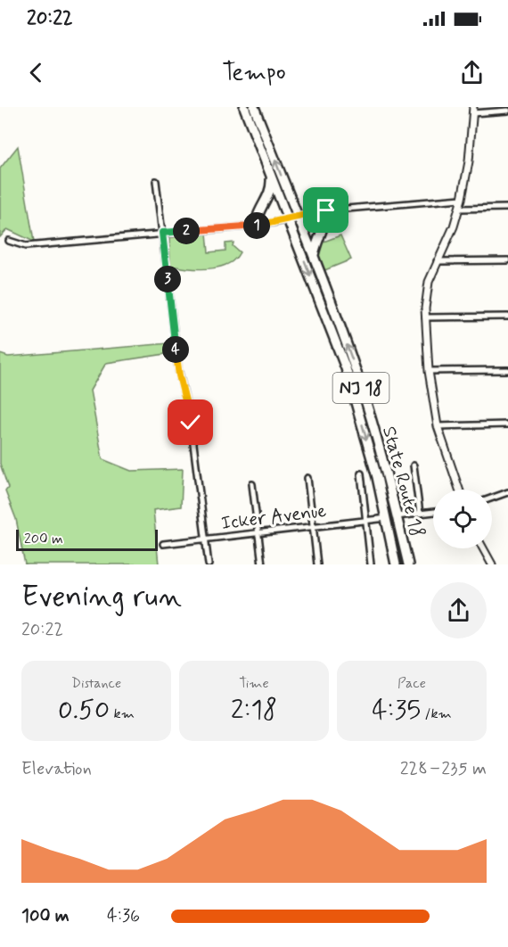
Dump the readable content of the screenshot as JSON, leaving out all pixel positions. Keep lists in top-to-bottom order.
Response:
{
  "streets": {
    "highway": ["NJ 18", "State Route 18"],
    "street": ["Icker Avenue"]
  },
  "crossings": [
    ["State Route 18", "Icker Avenue"]
  ],
  "scale_bar": "200 m",
  "page": {
    "status": "20:22",
    "header": "Tempo",
    "pins": [
      "1",
      "2",
      "3",
      "4"
    ],
    "scale": "200 m",
    "heading": ["Evening run", "20:22"],
    "stats": [
      ["Distance", "0.50 km"],
      ["Time", "2:18"],
      ["Pace", "4:35 /km"]
    ],
    "chart": ["Elevation", "228–235 m"],
    "list": [
      {
        "name": "100 m",
        "note": "4:36"
      }
    ]
  }
}
